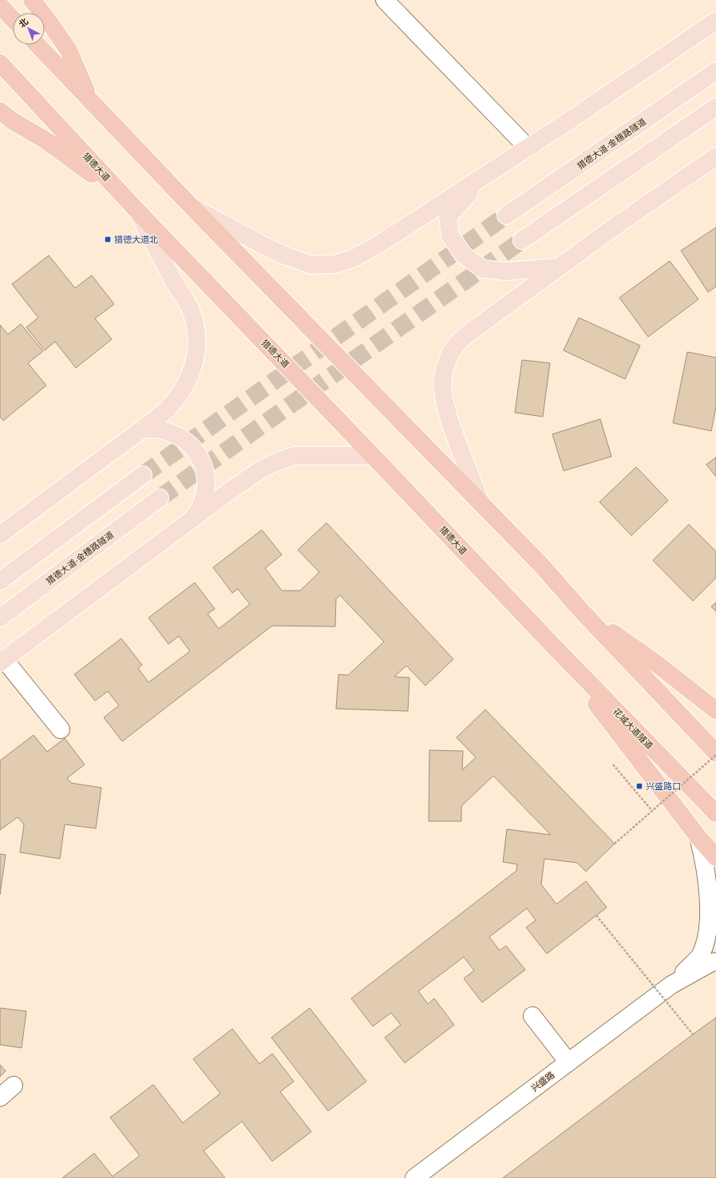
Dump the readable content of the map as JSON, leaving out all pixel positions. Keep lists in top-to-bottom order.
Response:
{
  "streets": {
    "highway": ["猎德大道", "花城大道隧道"],
    "main road": ["猎德大道-金穗路隧道"],
    "street": ["兴盛路"]
  },
  "crossings": [
    ["猎德大道", "花城大道隧道"]
  ],
  "places": {
    "transit": ["猎德大道北", "兴盛路口"]
  },
  "north": "top left"
}
